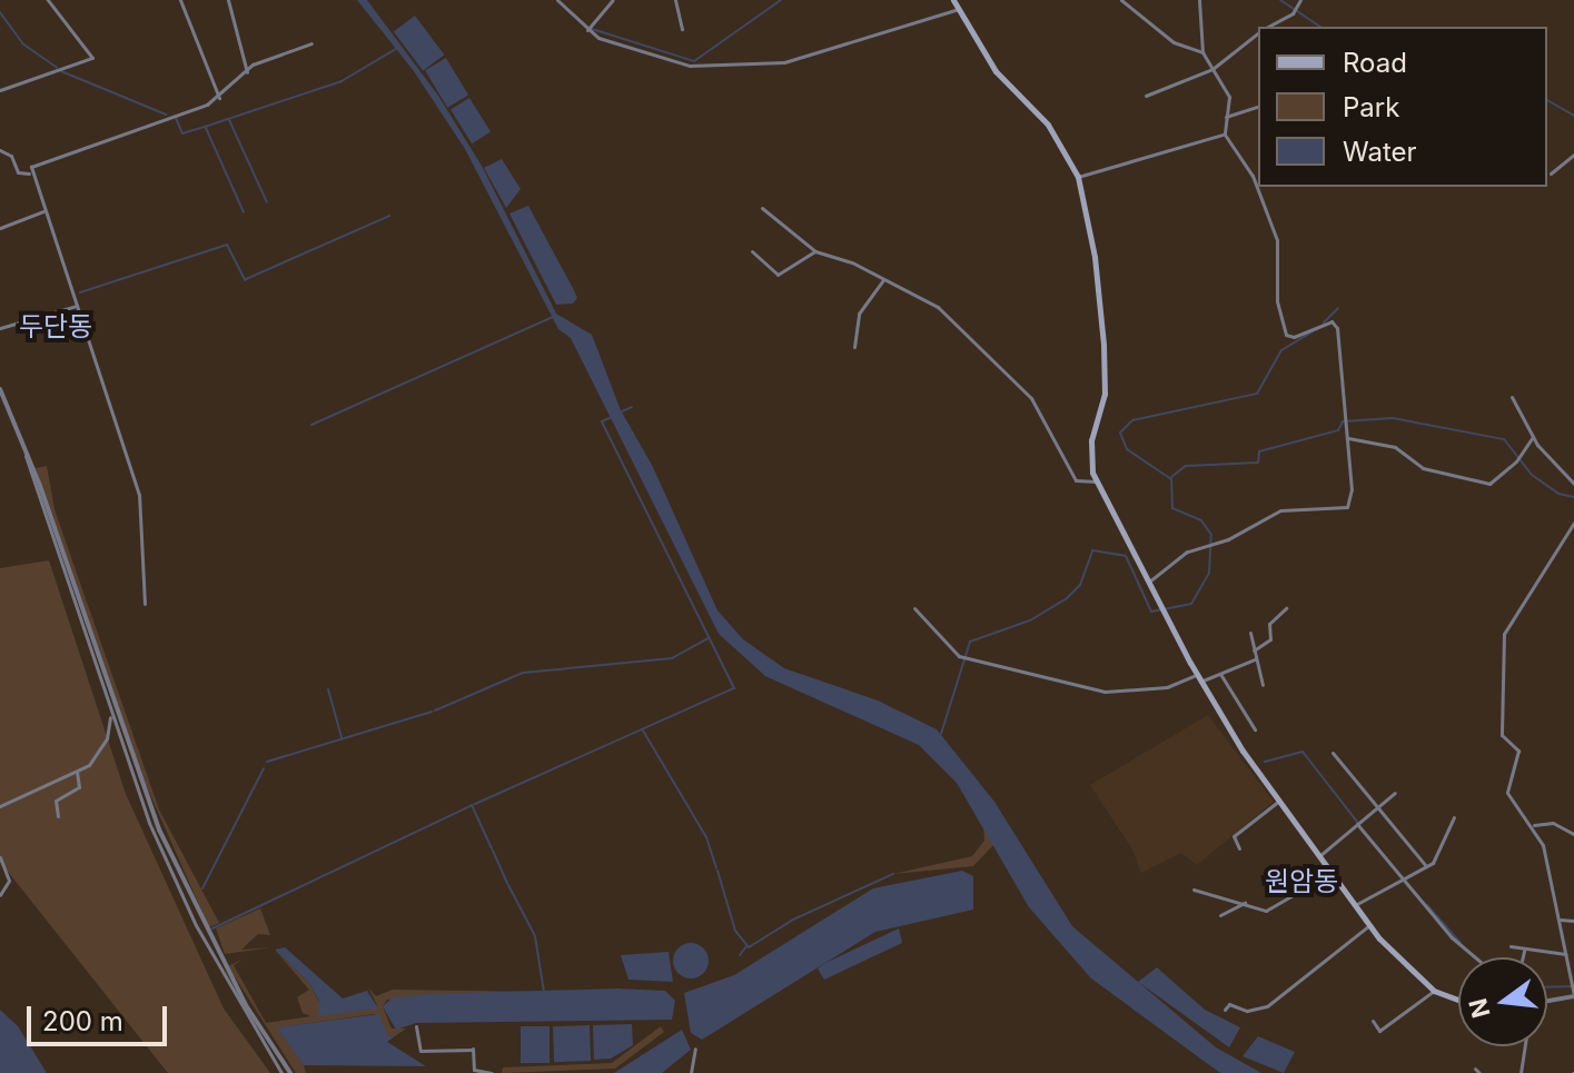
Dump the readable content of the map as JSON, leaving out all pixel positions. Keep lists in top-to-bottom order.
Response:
{
  "districts": ["두단동", "원암동"],
  "legend": ["Road", "Park", "Water"],
  "scale_bar": "200 m",
  "north": "left"
}
